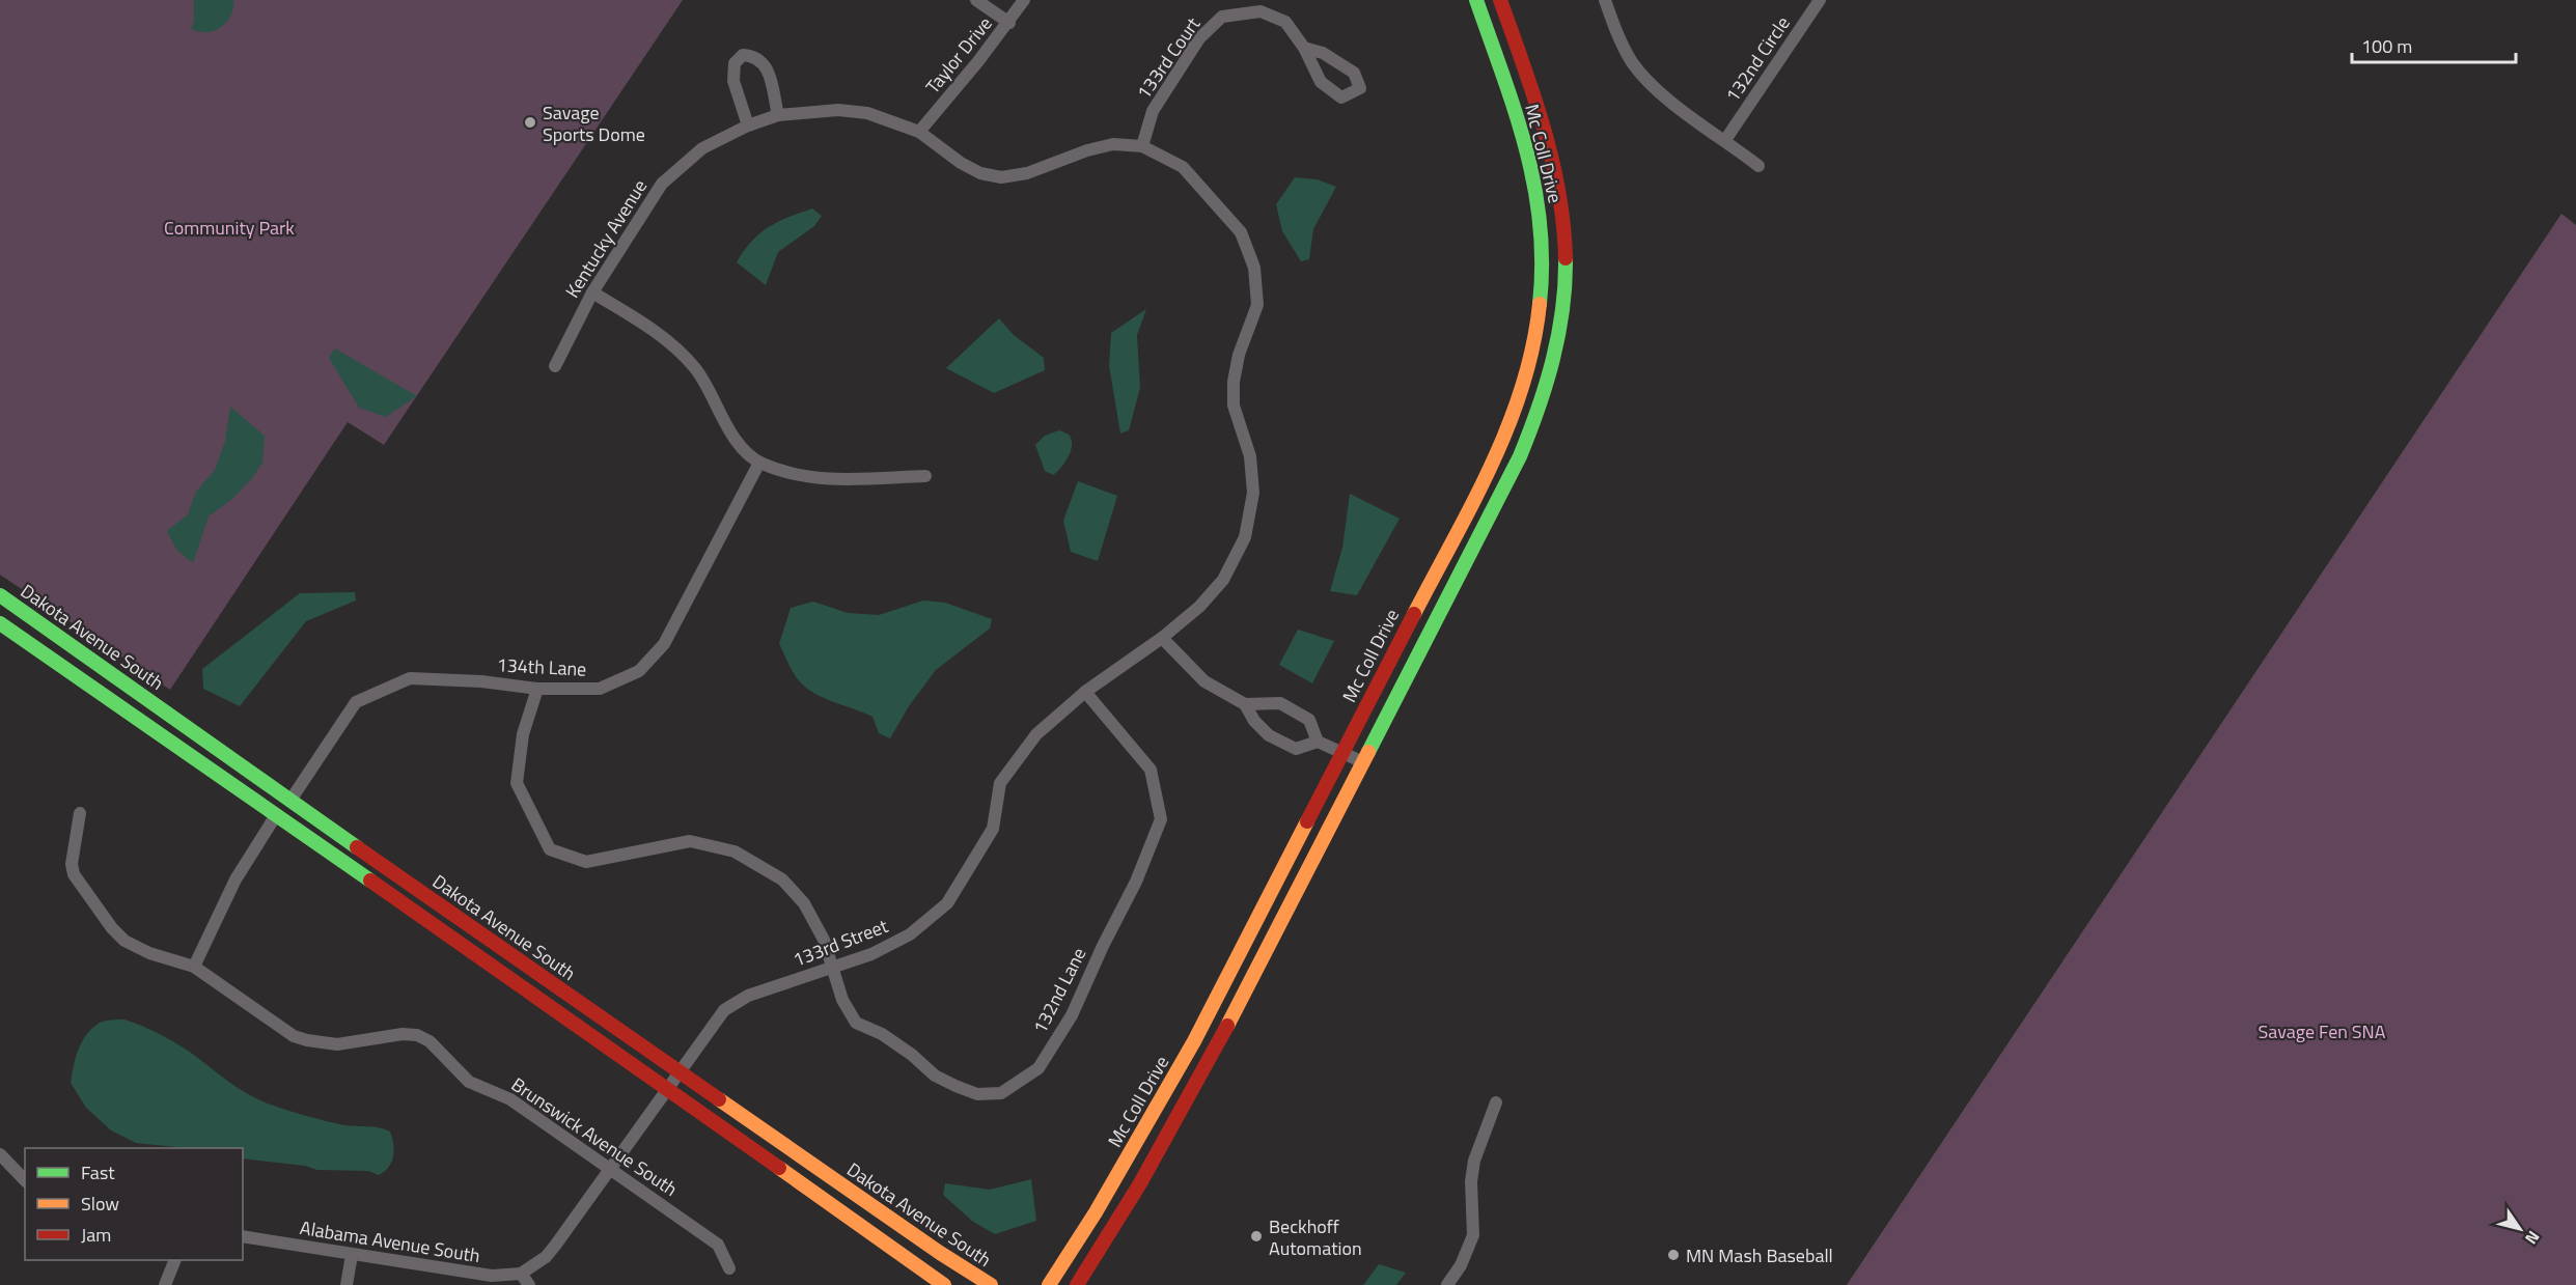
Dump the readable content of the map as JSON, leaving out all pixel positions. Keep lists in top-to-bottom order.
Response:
{
  "streets": {
    "main road": ["Mc Coll Drive", "Dakota Avenue South"],
    "street": [
      "Taylor Drive",
      "133rd Court",
      "132nd Circle",
      "Kentucky Avenue",
      "134th Lane",
      "133rd Street",
      "132nd Lane",
      "Brunswick Avenue South",
      "Alabama Avenue South"
    ]
  },
  "crossings": [
    ["Taylor Drive", "Kentucky Avenue"],
    ["133rd Court", "Kentucky Avenue"],
    ["Kentucky Avenue", "133rd Street"],
    ["Dakota Avenue South", "134th Lane"],
    ["Dakota Avenue South", "133rd Street"],
    ["134th Lane", "132nd Lane"],
    ["133rd Street", "132nd Lane"],
    ["133rd Street", "Brunswick Avenue South"],
    ["133rd Street", "Alabama Avenue South"]
  ],
  "parks": ["Community Park", "Savage Fen SNA"],
  "places": ["Savage Sports Dome", "Beckhoff Automation", "MN Mash Baseball"],
  "legend": ["Fast", "Slow", "Jam"],
  "scale_bar": "100 m",
  "north": "bottom right"
}
